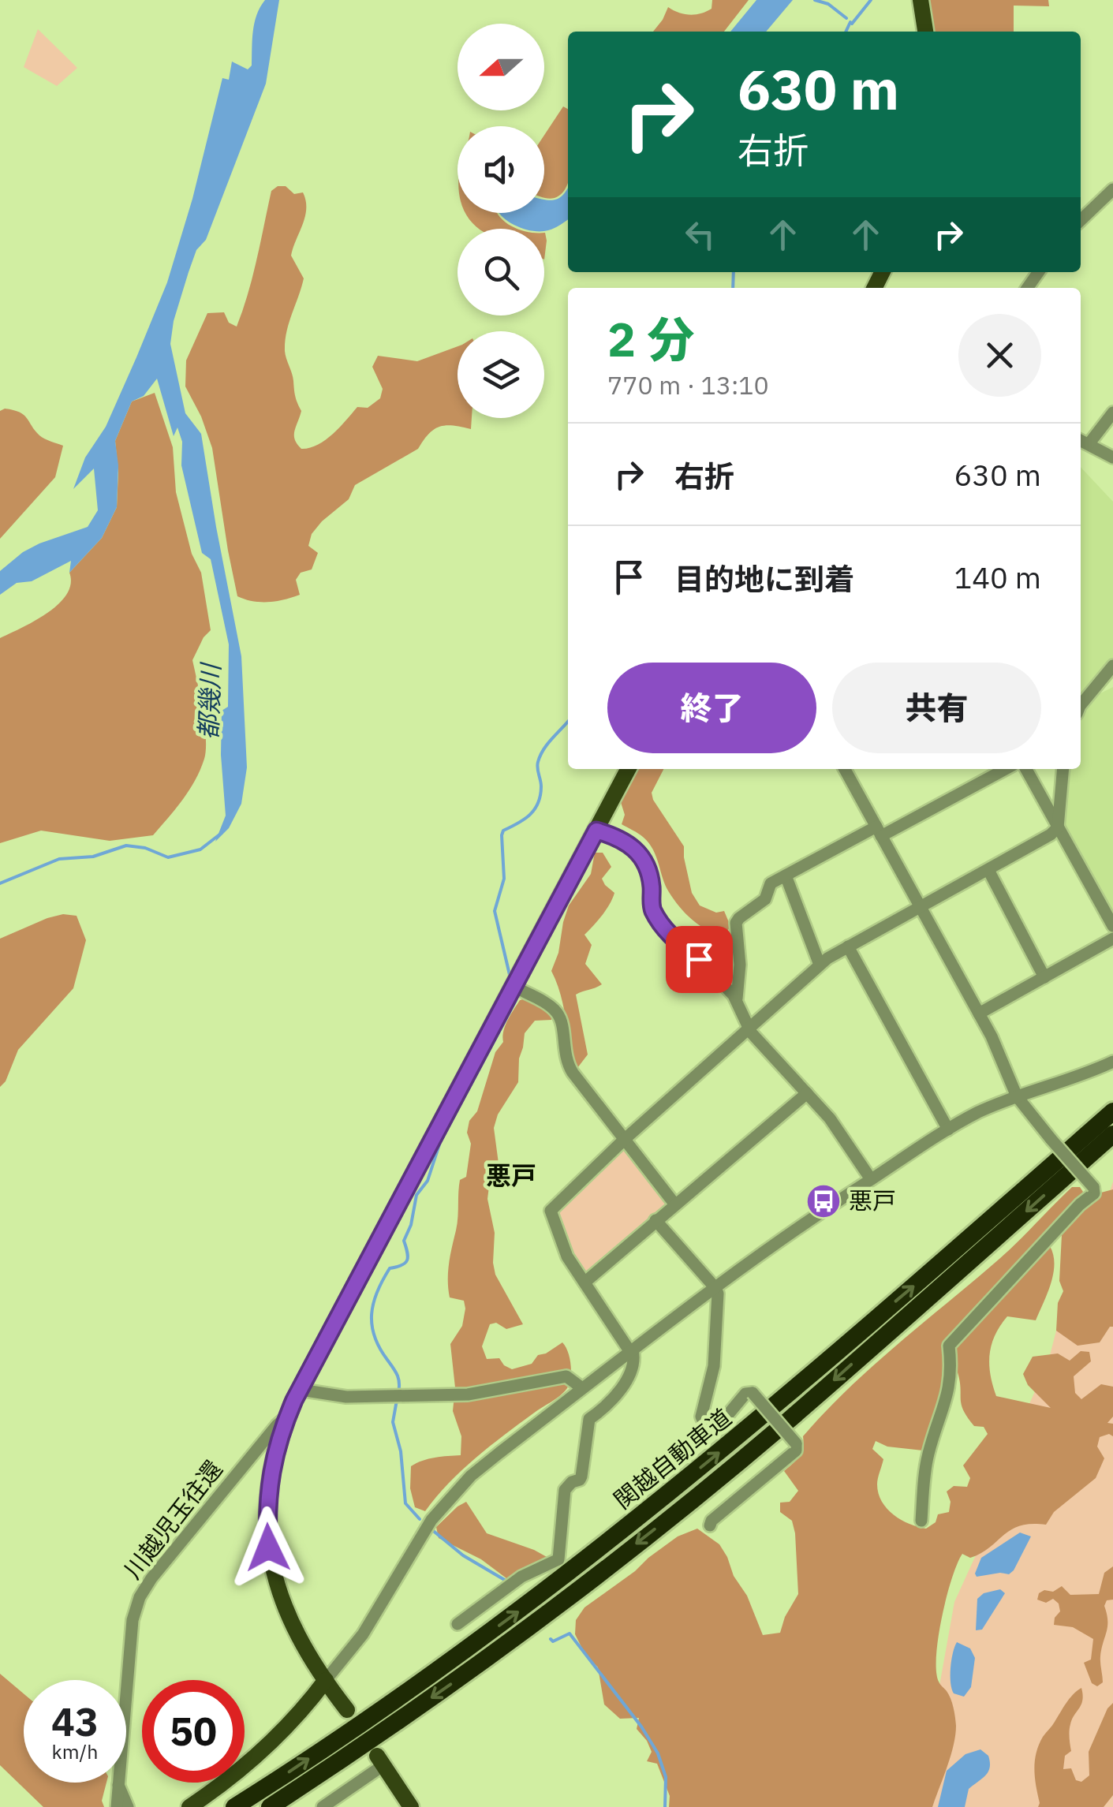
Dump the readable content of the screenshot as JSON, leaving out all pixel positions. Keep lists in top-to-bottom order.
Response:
{
  "streets": {
    "highway": ["関越自動車道"],
    "street": ["川越児玉往還"]
  },
  "districts": ["悪戸"],
  "water": ["都幾川"],
  "places": {
    "bus stop": ["悪戸"]
  },
  "north": "left",
  "page": {
    "turn": ["630 m", "右折"],
    "heading": ["2 分", "770 m · 13:10"],
    "list": [
      {
        "name": "右折",
        "value": "630 m"
      },
      {
        "name": "目的地に到着",
        "value": "140 m"
      }
    ],
    "buttons": ["終了", "共有"],
    "speed": "43 km/h",
    "limit": "50"
  }
}
